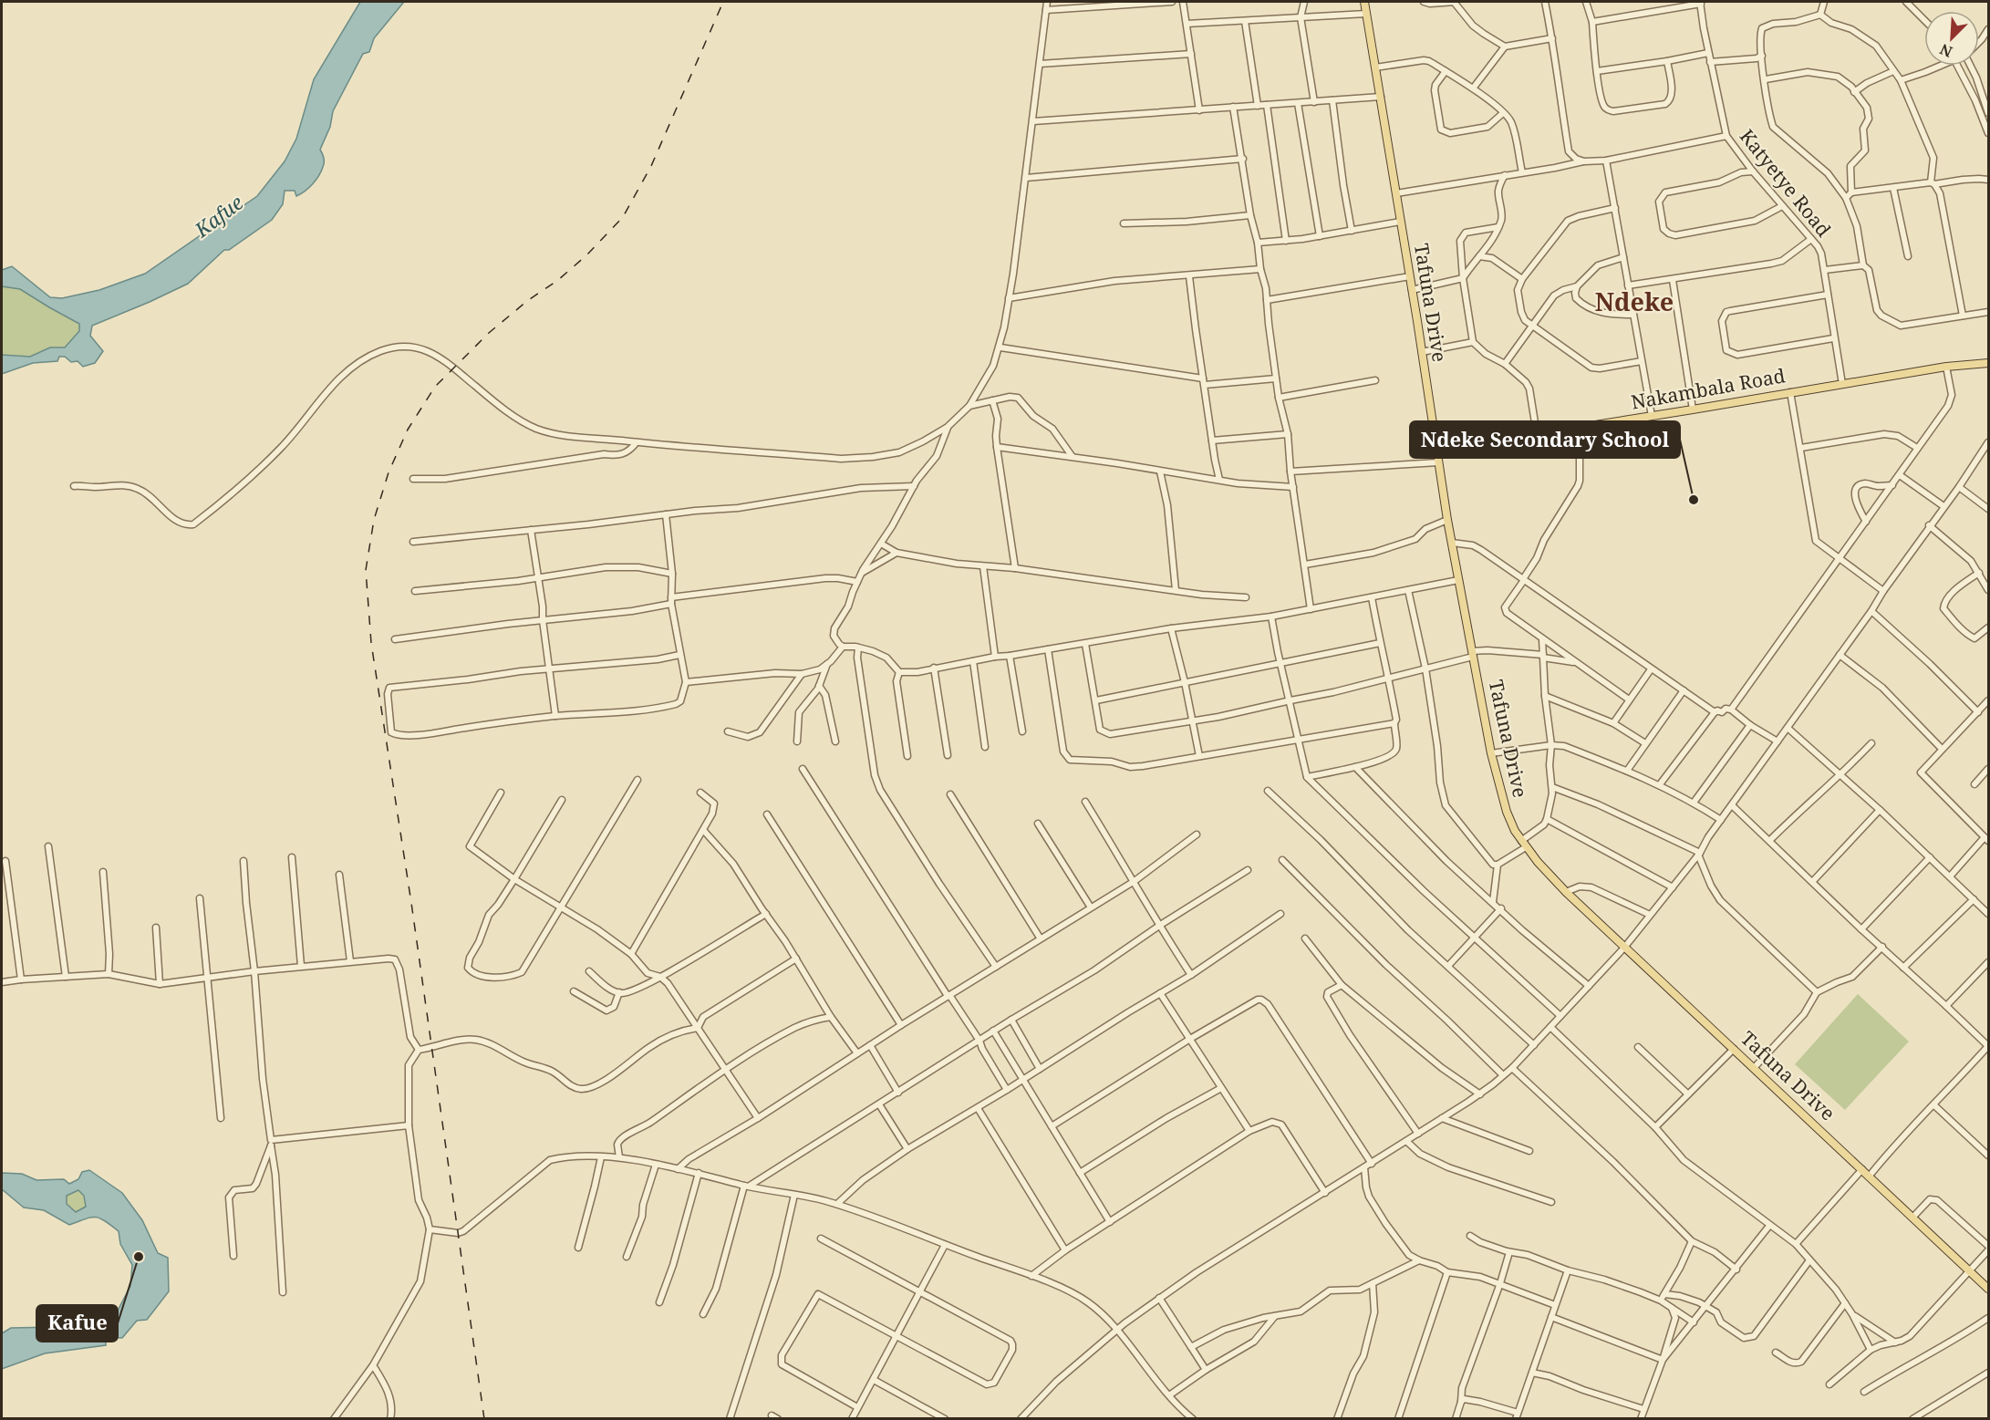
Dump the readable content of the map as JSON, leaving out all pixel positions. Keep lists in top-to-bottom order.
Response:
{
  "streets": {
    "main road": ["Tafuna Drive", "Nakambala Road"],
    "street": ["Katyetye Road"]
  },
  "crossings": [
    ["Katyetye Road", "Nakambala Road"],
    ["Tafuna Drive", "Nakambala Road"]
  ],
  "districts": ["Ndeke"],
  "water": ["Kafue"],
  "places": ["Ndeke Secondary School", "Kafue"],
  "north": "bottom left"
}
